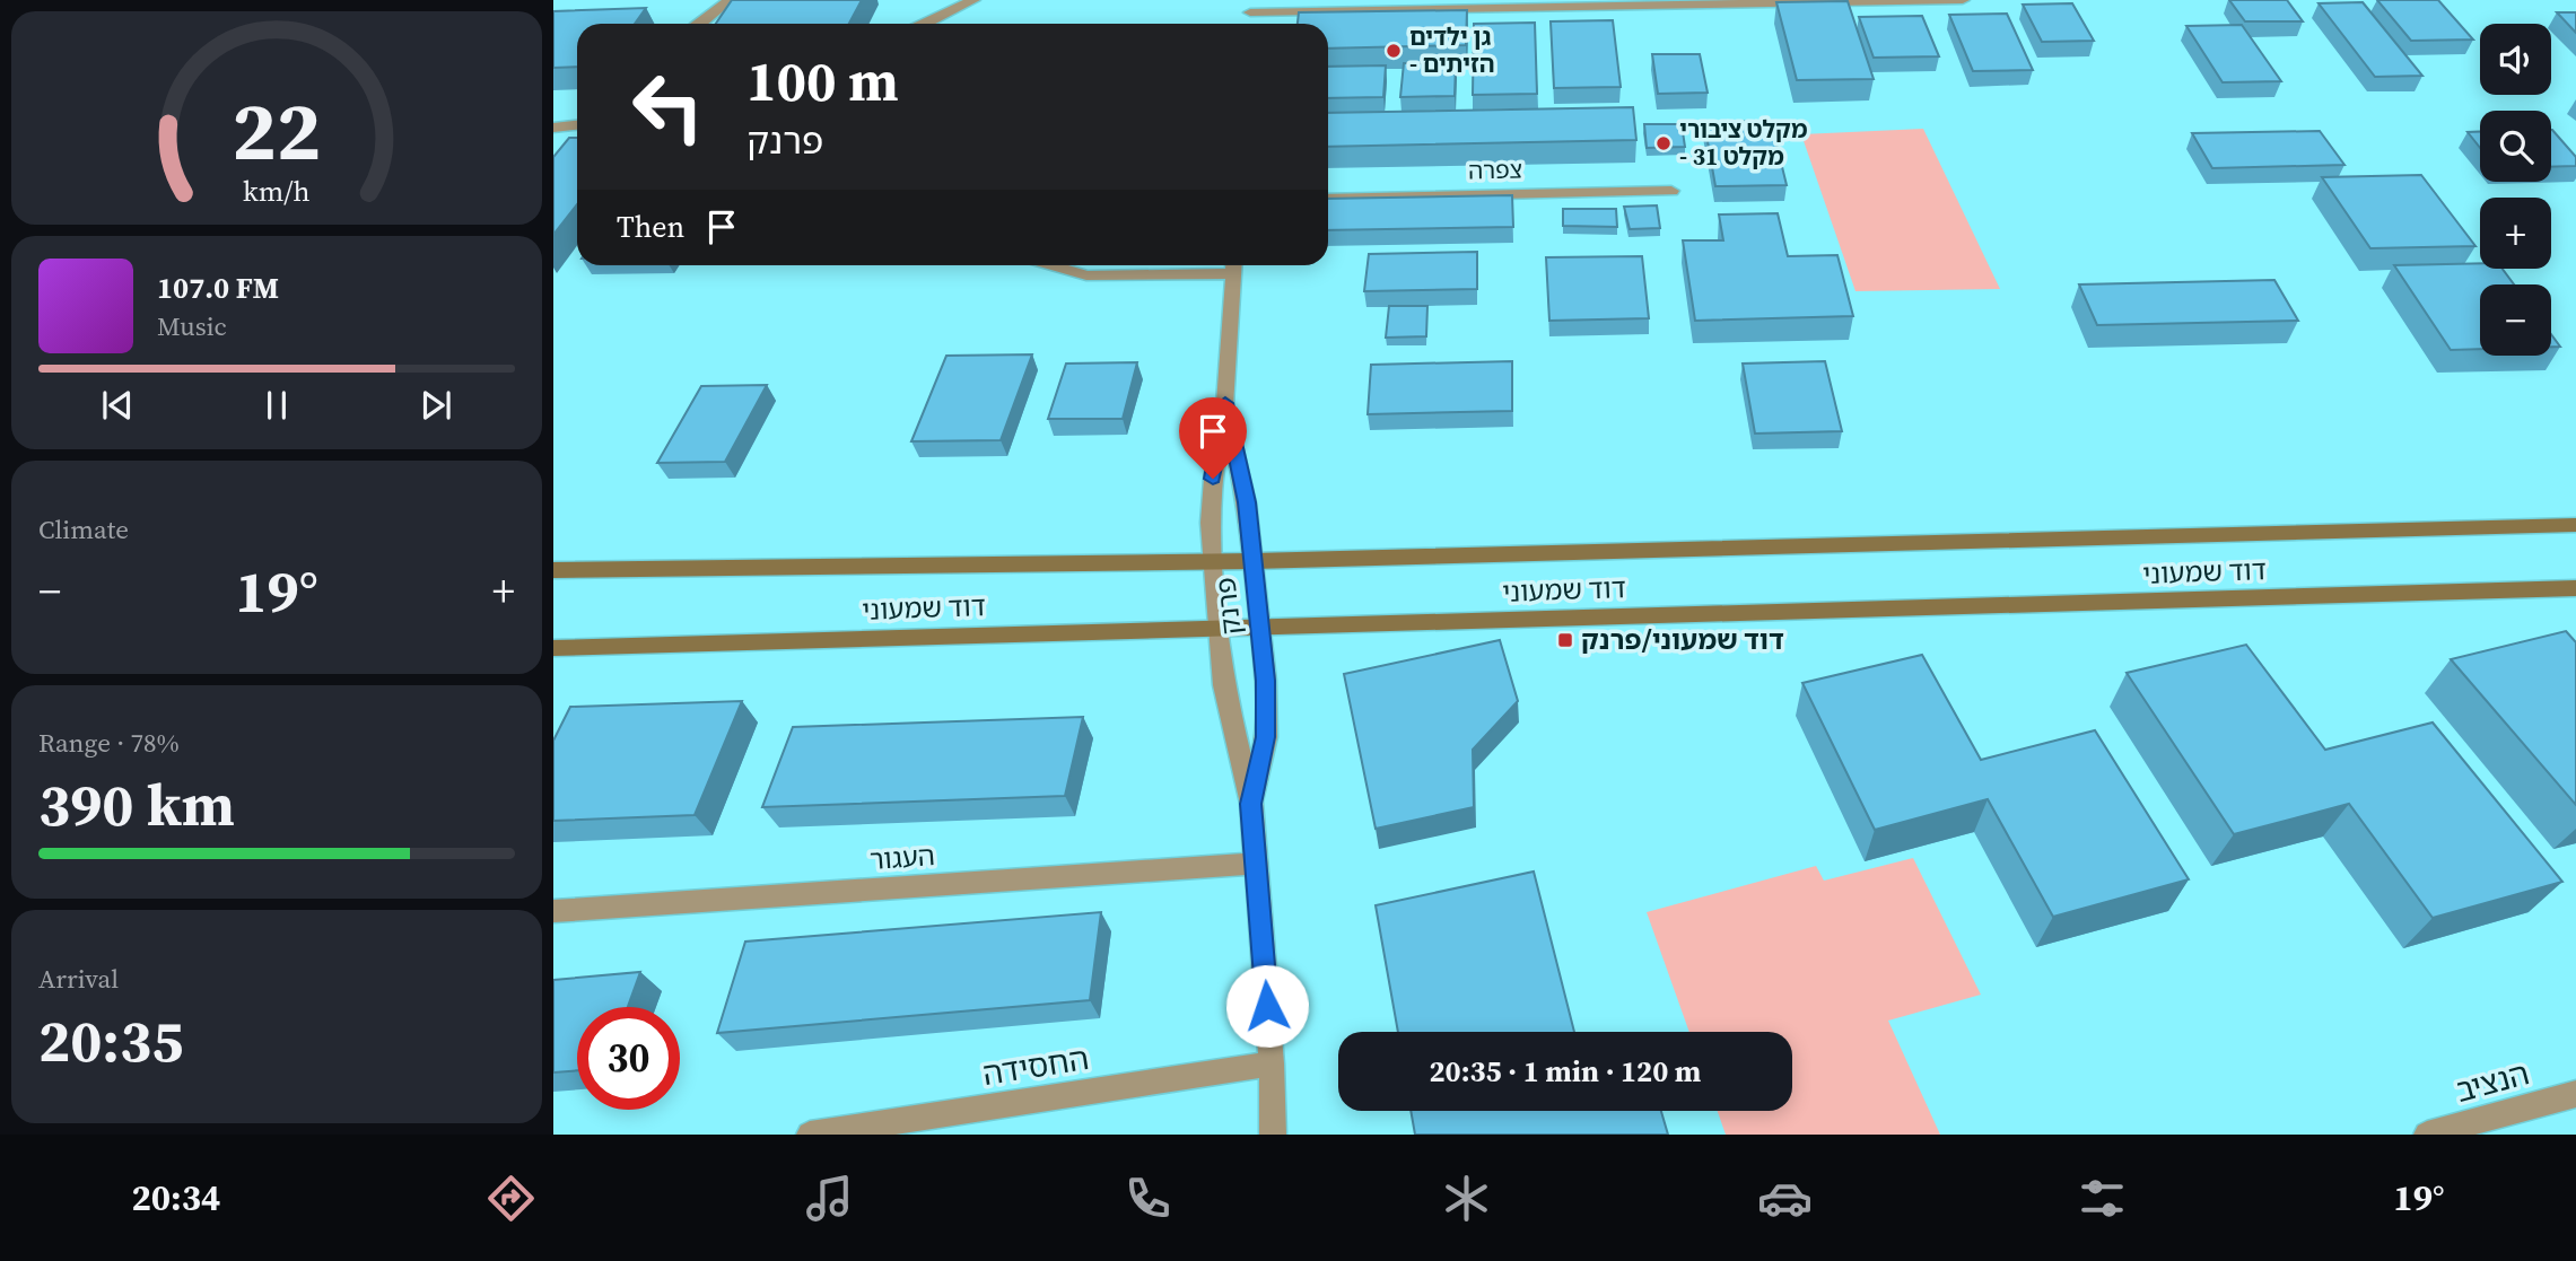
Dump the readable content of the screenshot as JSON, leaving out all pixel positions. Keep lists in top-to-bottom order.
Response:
{
  "streets": {
    "main road": ["דוד שמעוני"],
    "street": [
      "צפרה",
      "פרנק",
      "העגור",
      "החסידה",
      "הנציב"
    ]
  },
  "crossings": [
    ["דוד שמעוני", "פרנק"],
    ["פרנק", "העגור"],
    ["פרנק", "החסידה"]
  ],
  "places": {
    "other": ["גן ילדים - הזיתים", "מקלט ציבורי - מקלט 31"],
    "transit": ["דוד שמעוני/פרנק"]
  },
  "page": {
    "map_buttons": ["+", "−"],
    "turn": ["100 m", "פרנק"],
    "then": "Then",
    "song": ["107.0 FM", "Music"],
    "tile": [
      "Climate",
      ["Range · 78%", "390 km"],
      ["Arrival", "20:35"]
    ],
    "heat": ["−", "19°", "+"],
    "limit": "30",
    "trip": "20:35 · 1 min · 120 m",
    "tabs": ["20:34", "19°"],
    "gauge": ["22", "km/h"]
  }
}
